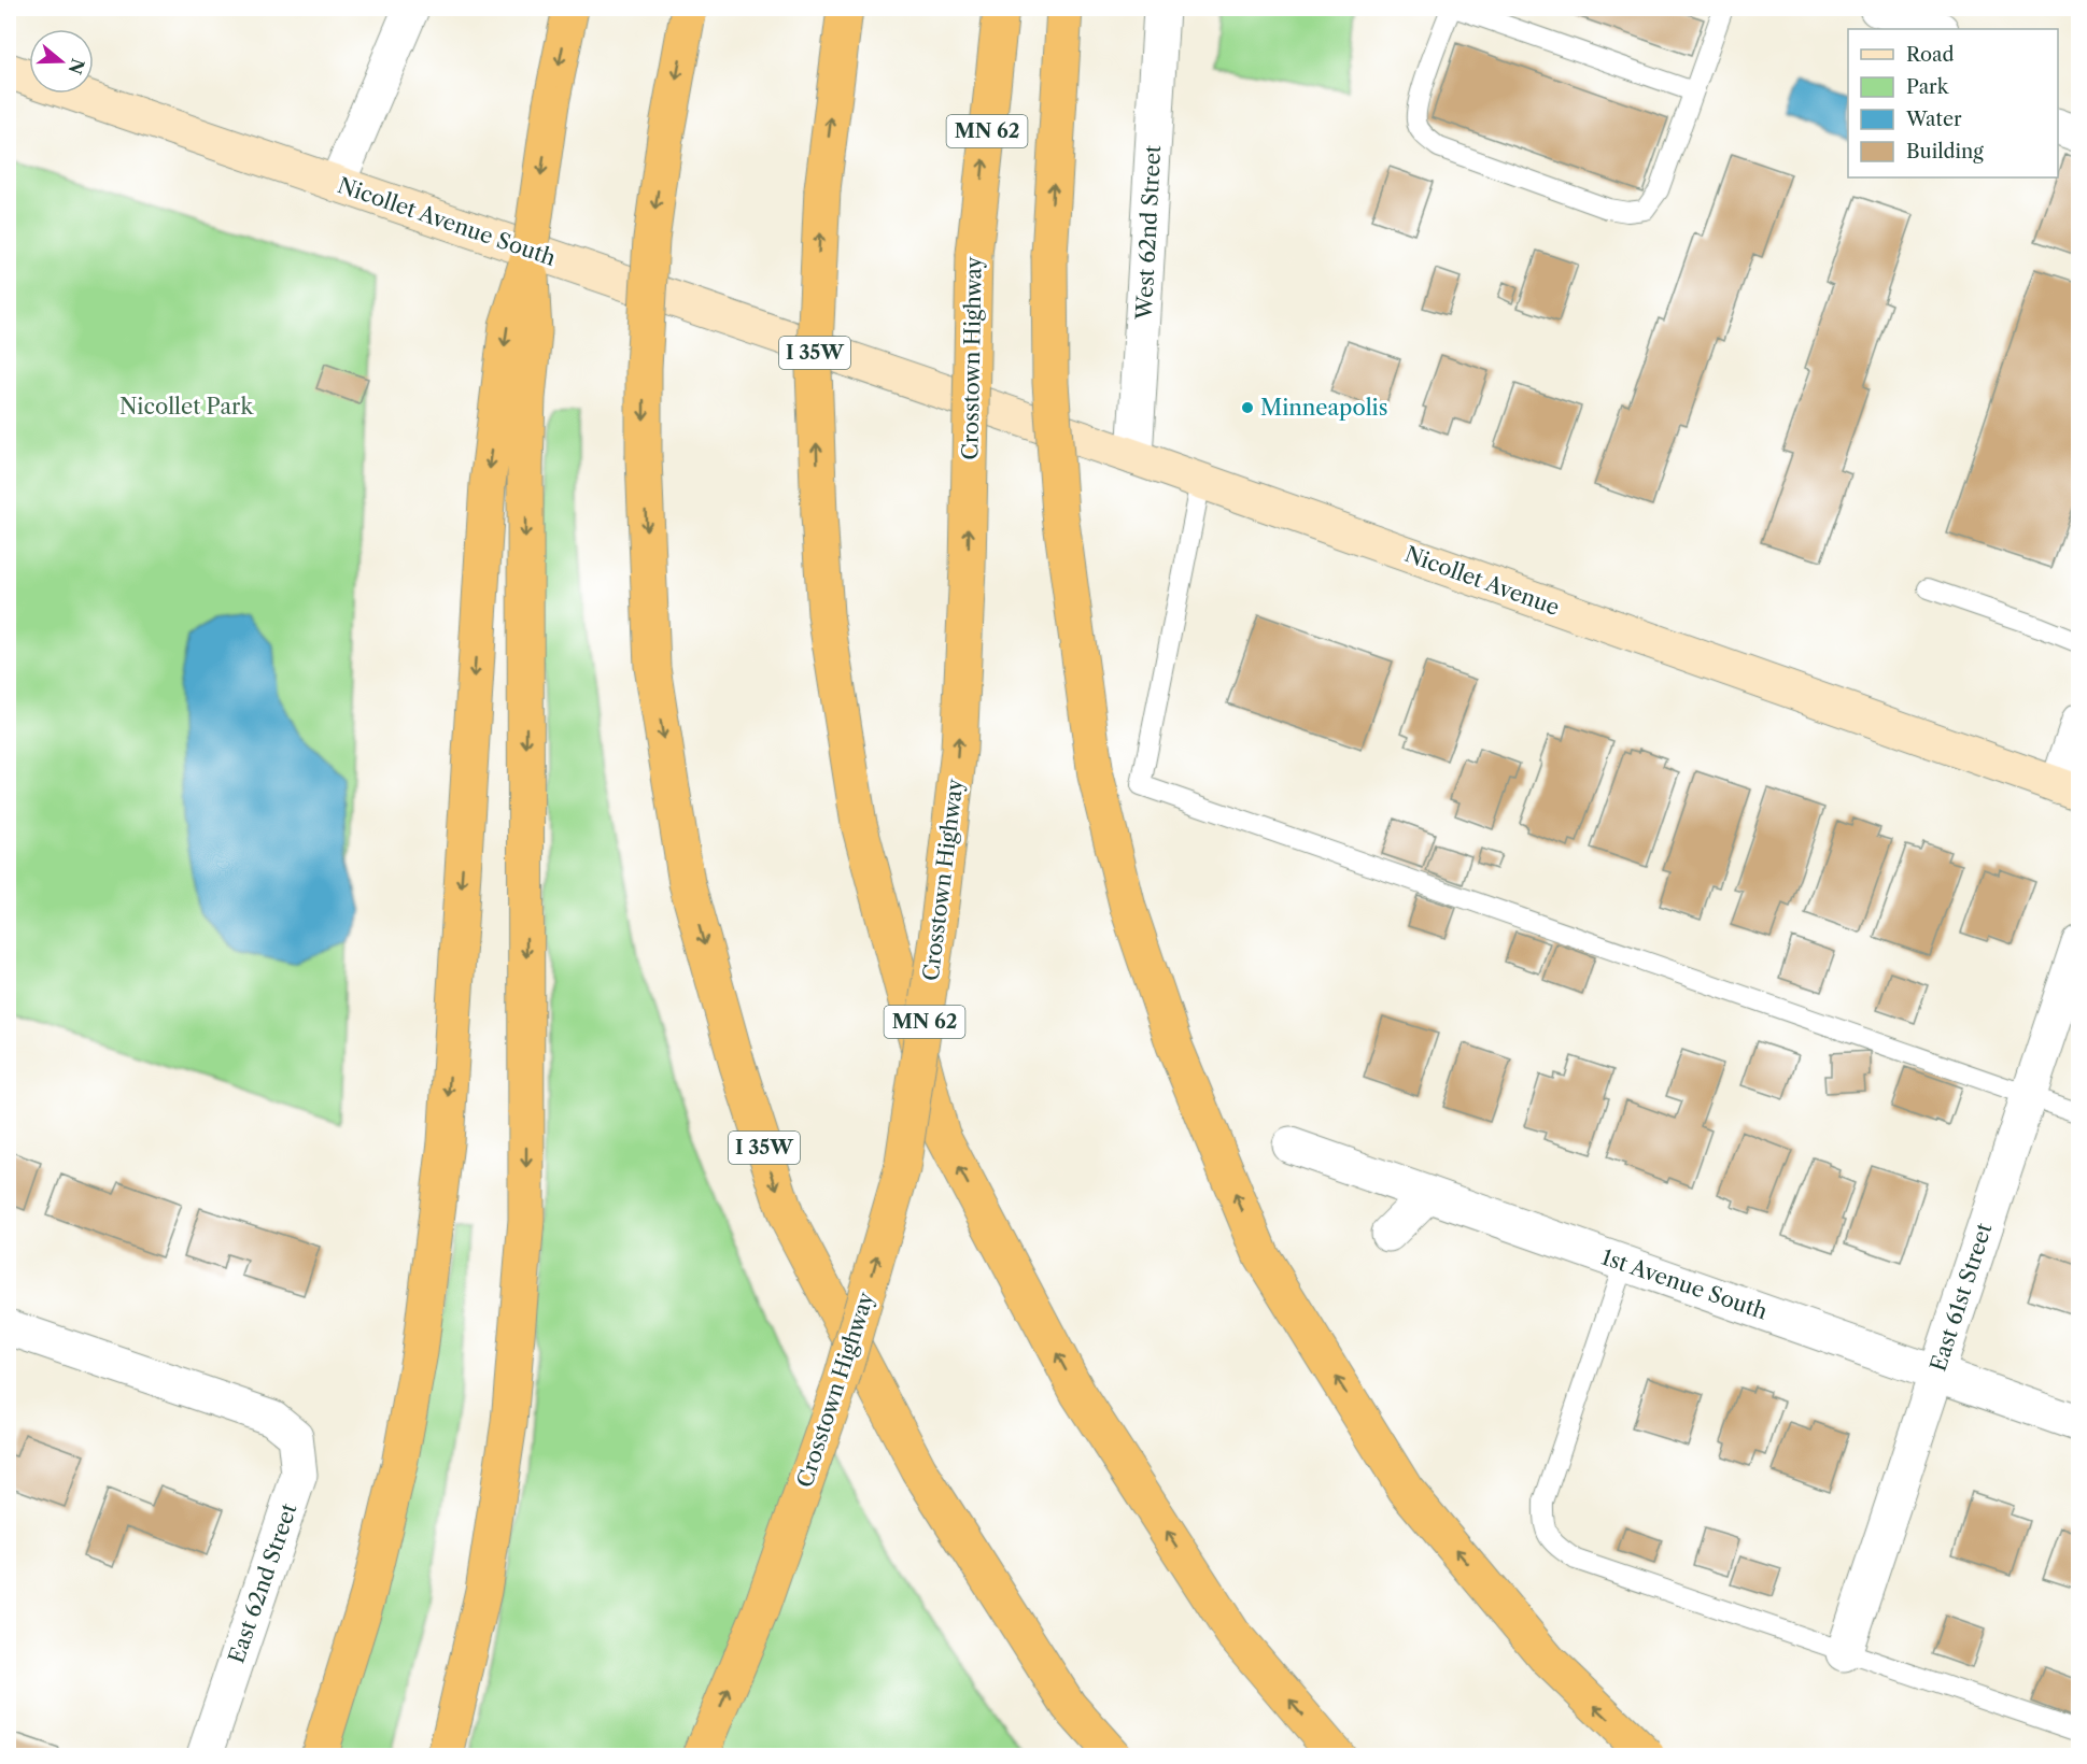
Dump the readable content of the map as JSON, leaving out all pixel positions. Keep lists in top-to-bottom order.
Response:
{
  "streets": {
    "highway": ["MN 62", "I 35W", "Crosstown Highway"],
    "main road": ["Nicollet Avenue South", "Nicollet Avenue"],
    "street": [
      "West 62nd Street",
      "1st Avenue South",
      "East 61st Street",
      "East 62nd Street"
    ]
  },
  "crossings": [
    ["Nicollet Avenue South", "Nicollet Avenue"],
    ["West 62nd Street", "Nicollet Avenue"],
    ["1st Avenue South", "East 61st Street"]
  ],
  "one_way": ["Crosstown Highway"],
  "parks": ["Nicollet Park"],
  "places": ["Minneapolis"],
  "legend": [
    "Road",
    "Park",
    "Water",
    "Building"
  ],
  "north": "right"
}
